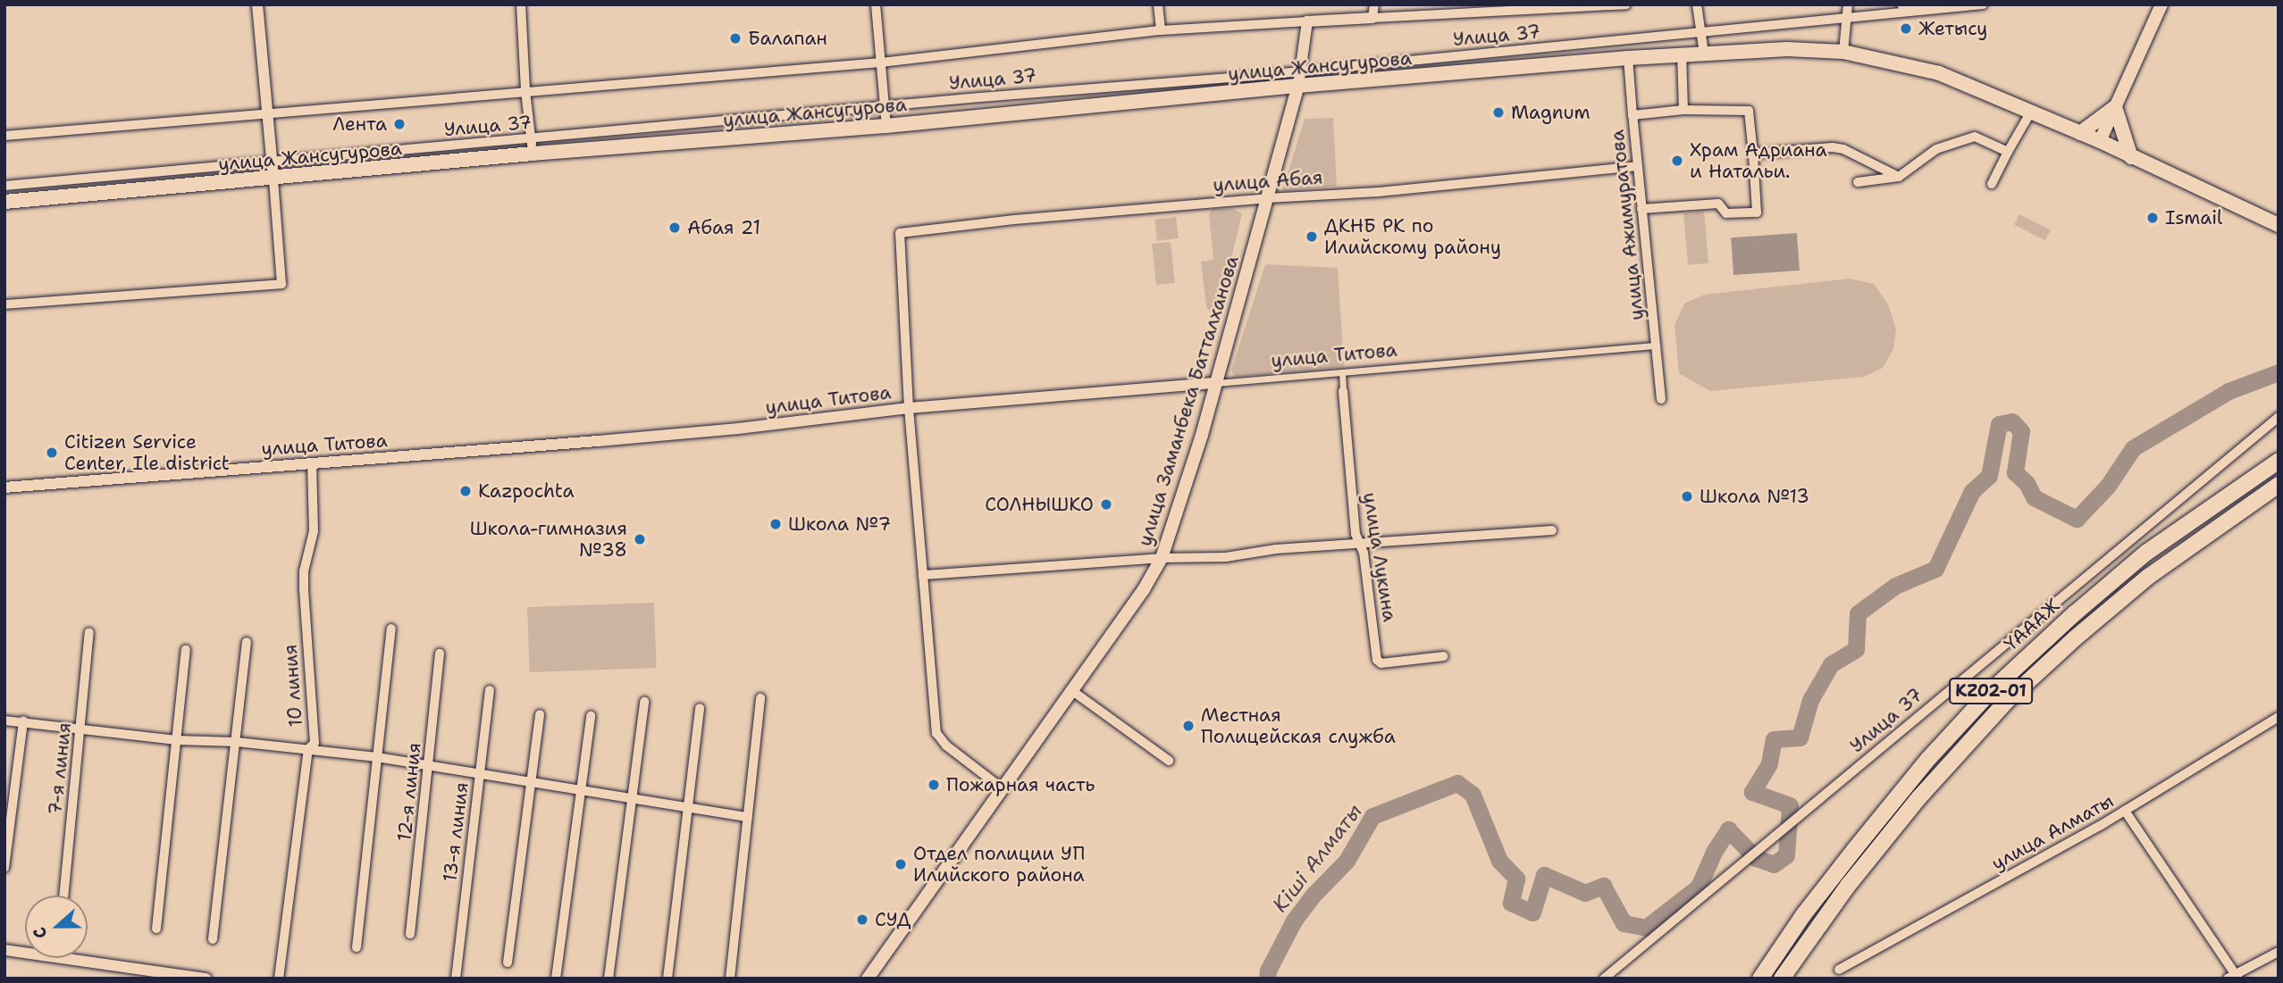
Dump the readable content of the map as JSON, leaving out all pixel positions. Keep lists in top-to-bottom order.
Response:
{
  "streets": {
    "highway": ["ҮАААЖ", "KZ02-01"],
    "main road": ["улица Жансугурова", "улица Заманбека Батталханова"],
    "street": [
      "Улица 37",
      "улица Абая",
      "улица Ажимуратова",
      "улица Титова",
      "улица Лукина",
      "10 линия",
      "7-я линия",
      "12-я линия",
      "13-я линия",
      "улица Алматы"
    ]
  },
  "crossings": [
    ["улица Жансугурова", "улица Заманбека Батталханова"],
    ["улица Абая", "улица Ажимуратова"],
    ["улица Абая", "улица Титова"],
    ["улица Абая", "улица Заманбека Батталханова"],
    ["улица Ажимуратова", "улица Титова"],
    ["улица Титова", "улица Заманбека Батталханова"],
    ["улица Титова", "10 линия"]
  ],
  "water": ["Кіші Алматы"],
  "places": [
    "Жетысу",
    "Балапан",
    "Magnum",
    "Лента",
    "Храм Адриана и Натальи.",
    "Ismail",
    "Абая 21",
    "ДКНБ РК по Илийскому району",
    "Citizen Service Center, Ile district",
    "Kazpochta",
    "Школа №13",
    "СОЛНЫШКО",
    "Школа №7",
    "Школа-гимназия №38",
    "Местная Полицейская служба",
    "Пожарная часть",
    "Отдел полиции УП Илийского района",
    "СУД"
  ],
  "north": "left"
}
